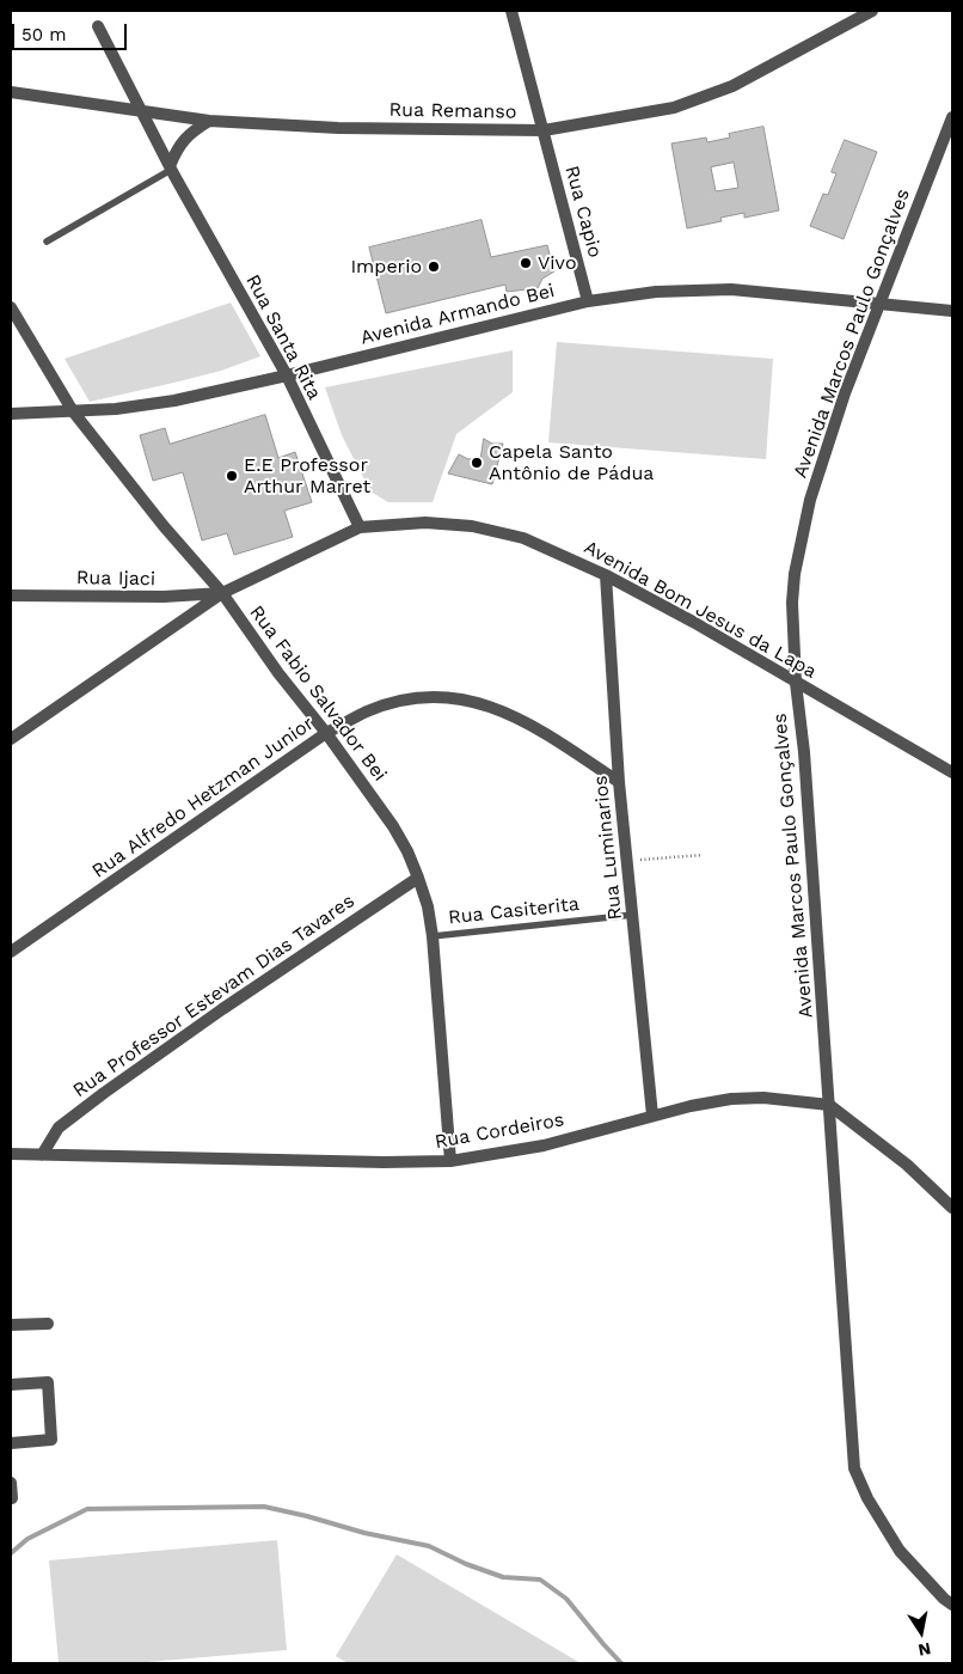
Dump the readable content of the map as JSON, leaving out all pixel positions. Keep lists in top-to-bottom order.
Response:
{
  "streets": {
    "street": [
      "Rua Remanso",
      "Rua Capio",
      "Avenida Armando Bei",
      "Avenida Marcos Paulo Gonçalves",
      "Rua Santa Rita",
      "Rua Ijaci",
      "Avenida Bom Jesus da Lapa",
      "Rua Fabio Salvador Bei",
      "Rua Alfredo Hetzman Junior",
      "Rua Luminarios",
      "Rua Professor Estevam Dias Tavares",
      "Rua Cordeiros"
    ],
    "lane": ["Rua Casiterita"]
  },
  "crossings": [
    ["Rua Remanso", "Rua Capio"],
    ["Rua Remanso", "Rua Santa Rita"],
    ["Rua Capio", "Avenida Armando Bei"],
    ["Avenida Armando Bei", "Avenida Marcos Paulo Gonçalves"],
    ["Avenida Armando Bei", "Rua Santa Rita"],
    ["Avenida Armando Bei", "Rua Fabio Salvador Bei"],
    ["Avenida Marcos Paulo Gonçalves", "Avenida Bom Jesus da Lapa"],
    ["Avenida Marcos Paulo Gonçalves", "Rua Cordeiros"],
    ["Rua Santa Rita", "Avenida Bom Jesus da Lapa"],
    ["Rua Ijaci", "Avenida Bom Jesus da Lapa"],
    ["Rua Ijaci", "Rua Fabio Salvador Bei"],
    ["Avenida Bom Jesus da Lapa", "Rua Fabio Salvador Bei"],
    ["Avenida Bom Jesus da Lapa", "Rua Luminarios"],
    ["Rua Fabio Salvador Bei", "Rua Alfredo Hetzman Junior"],
    ["Rua Fabio Salvador Bei", "Rua Casiterita"],
    ["Rua Fabio Salvador Bei", "Rua Professor Estevam Dias Tavares"],
    ["Rua Fabio Salvador Bei", "Rua Cordeiros"],
    ["Rua Alfredo Hetzman Junior", "Rua Luminarios"],
    ["Rua Luminarios", "Rua Casiterita"],
    ["Rua Luminarios", "Rua Cordeiros"],
    ["Rua Professor Estevam Dias Tavares", "Rua Cordeiros"]
  ],
  "places": [
    "Vivo",
    "Imperio",
    "Capela Santo Antônio de Pádua",
    "E.E Professor Arthur Marret"
  ],
  "scale_bar": "50 m",
  "north": "bottom"
}
